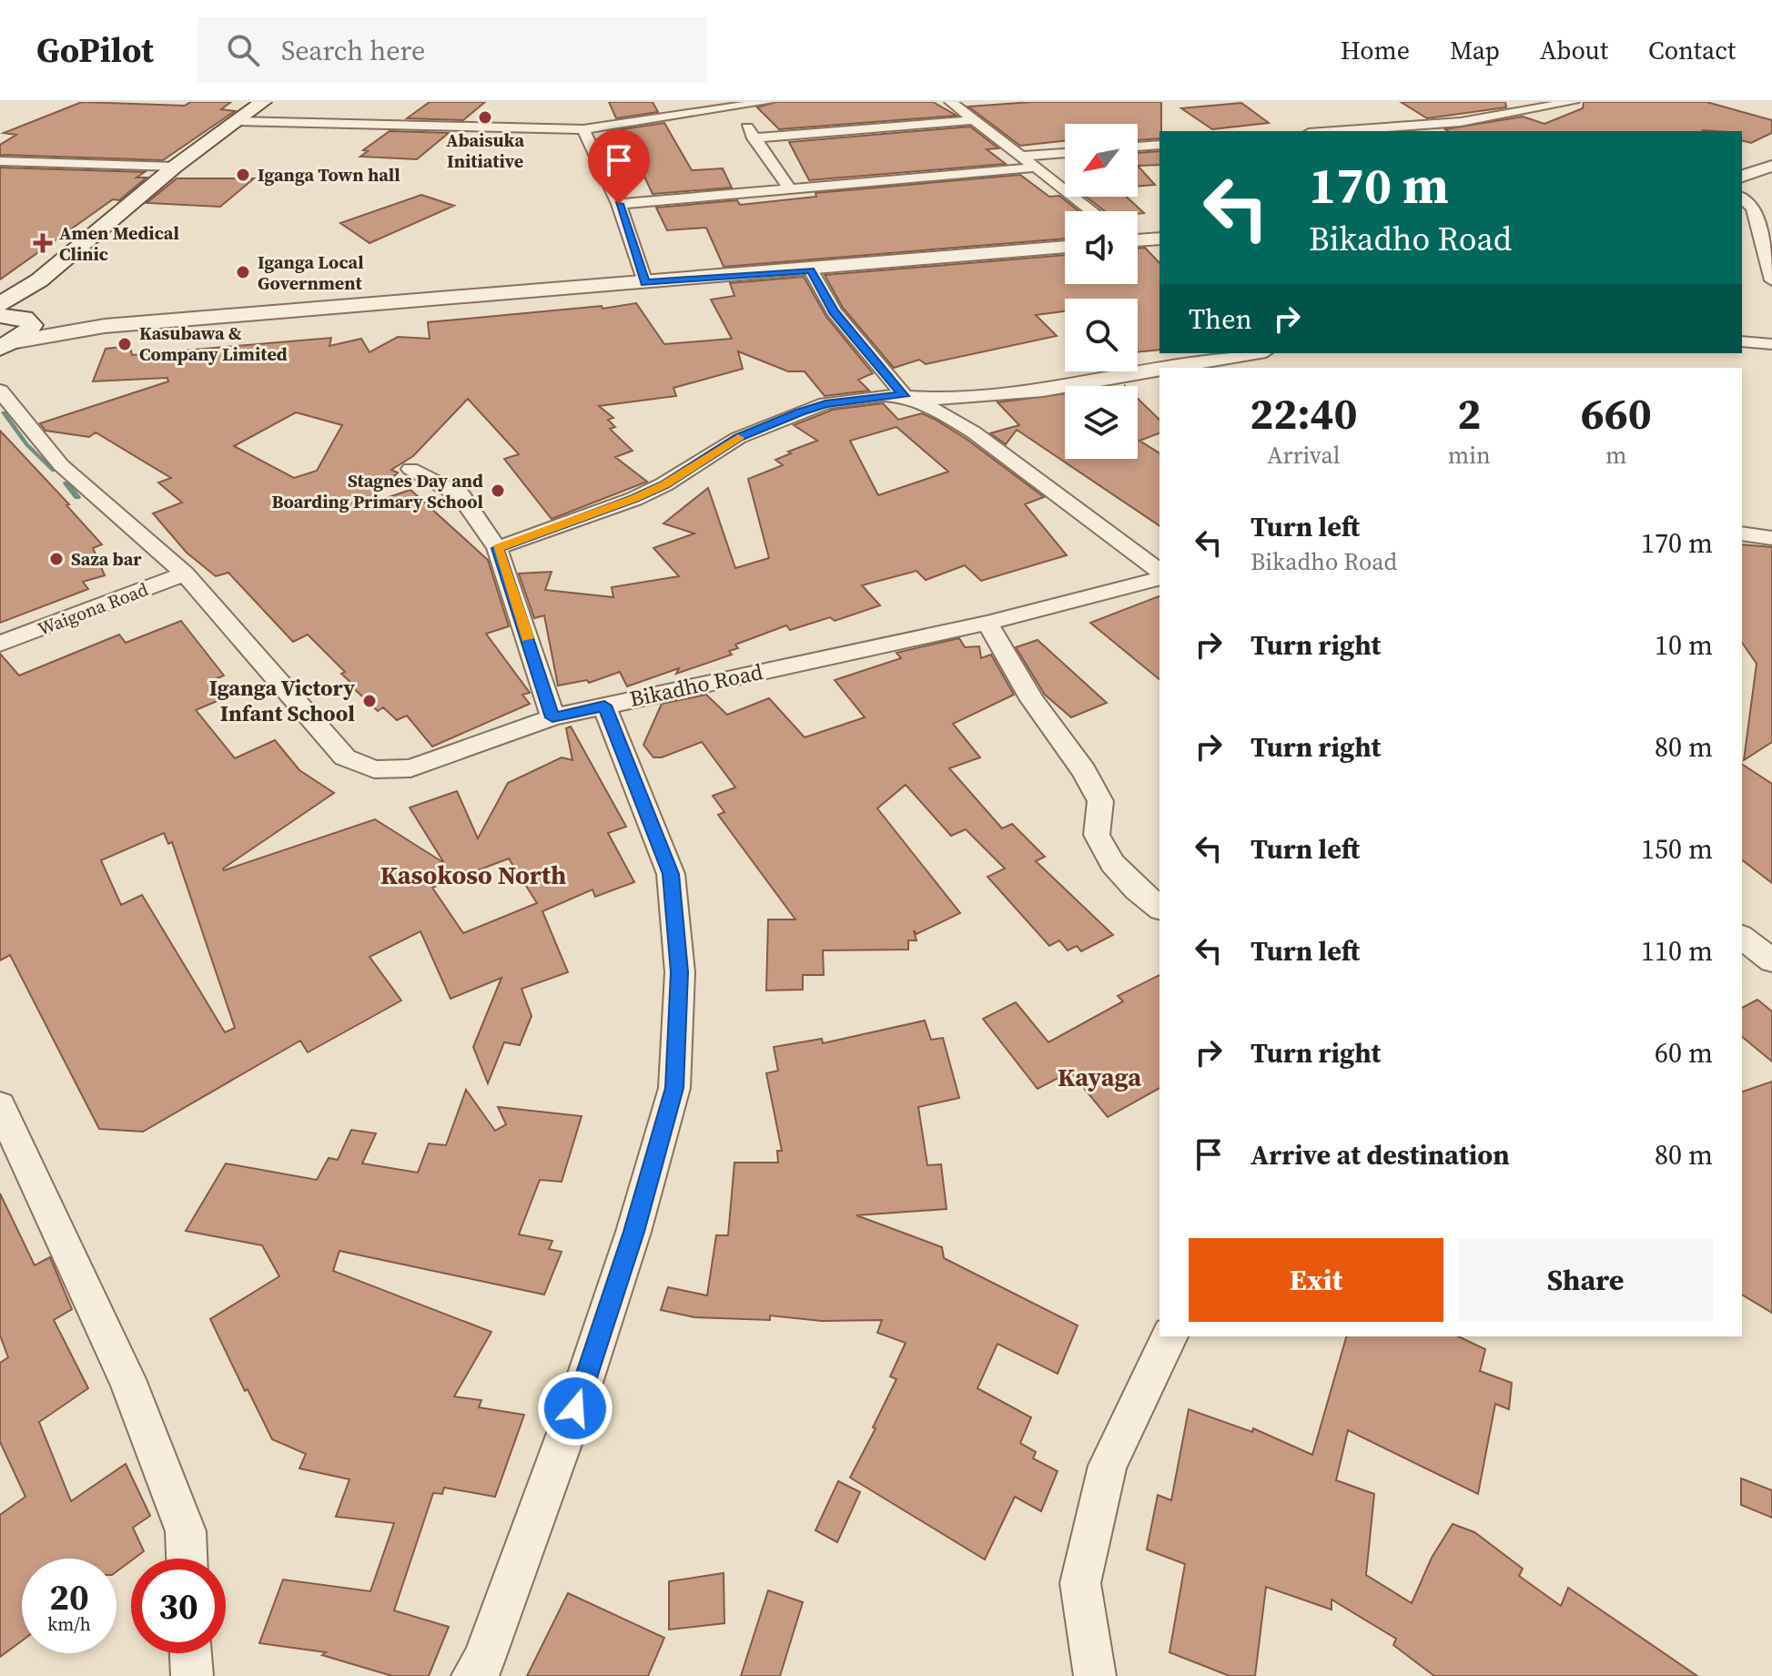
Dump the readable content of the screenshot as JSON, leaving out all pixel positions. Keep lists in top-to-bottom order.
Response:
{
  "streets": {
    "street": ["Waigona Road", "Bikadho Road"]
  },
  "crossings": [
    ["Waigona Road", "Bikadho Road"]
  ],
  "districts": ["Kasokoso North", "Kayaga"],
  "places": {
    "other": [
      "Abaisuka Initiative",
      "Iganga Town hall",
      "Iganga Local Government",
      "Kasubawa & Company Limited",
      "Stagnes Day and Boarding Primary School",
      "Saza bar",
      "Iganga Victory Infant School"
    ],
    "health": ["Amen Medical Clinic"]
  },
  "north": "bottom left",
  "page": {
    "header": "GoPilot",
    "search": "Search here",
    "nav": [
      "Home",
      "Map",
      "About",
      "Contact"
    ],
    "turn": ["170 m", "Bikadho Road"],
    "then": "Then",
    "eta": [
      "22:40",
      "Arrival",
      "2",
      "min",
      "660",
      "m"
    ],
    "list": [
      {
        "name": "Turn left",
        "note": "Bikadho Road",
        "value": "170 m"
      },
      {
        "name": "Turn right",
        "value": "10 m"
      },
      {
        "name": "Turn right",
        "value": "80 m"
      },
      {
        "name": "Turn left",
        "value": "150 m"
      },
      {
        "name": "Turn left",
        "value": "110 m"
      },
      {
        "name": "Turn right",
        "value": "60 m"
      },
      {
        "name": "Arrive at destination",
        "value": "80 m"
      }
    ],
    "buttons": ["Exit", "Share"],
    "speed": "20 km/h",
    "limit": "30"
  }
}
